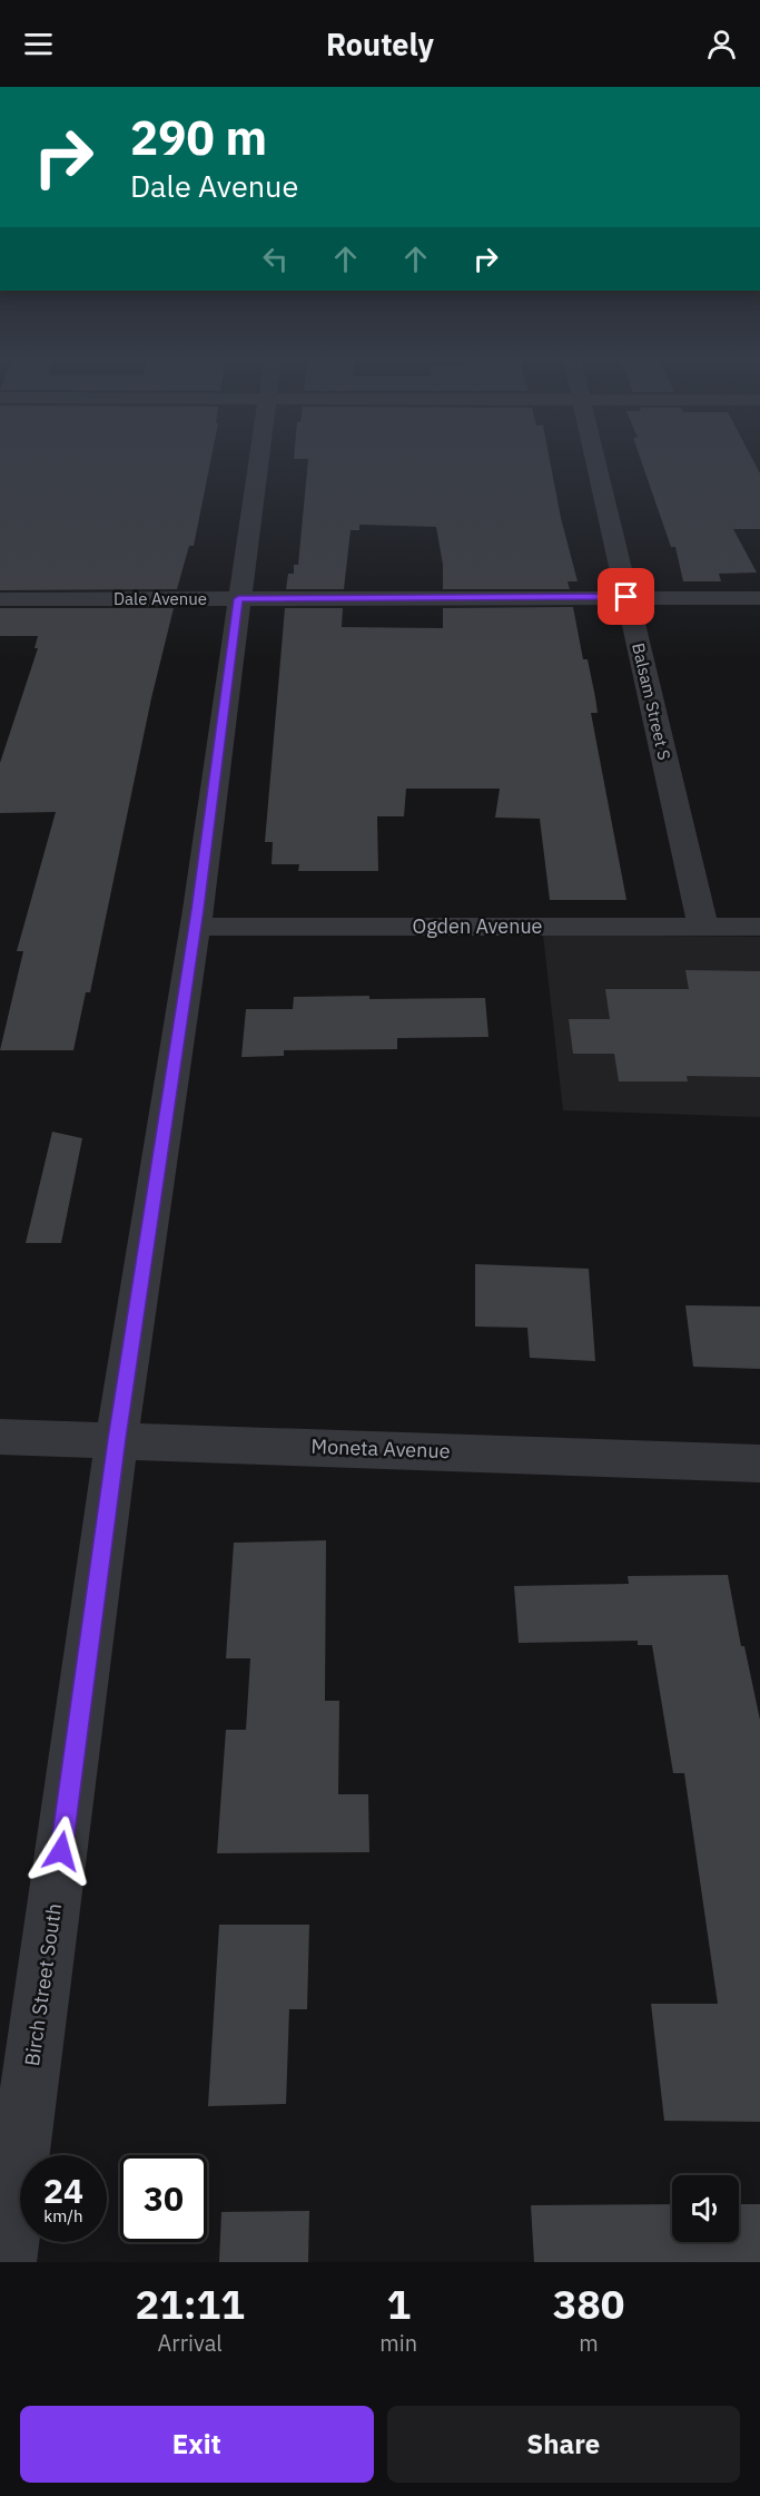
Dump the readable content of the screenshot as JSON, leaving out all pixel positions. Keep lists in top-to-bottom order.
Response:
{
  "streets": {
    "street": [
      "Dale Avenue",
      "Balsam Street S",
      "Ogden Avenue",
      "Moneta Avenue",
      "Birch Street South"
    ]
  },
  "crossings": [
    ["Dale Avenue", "Balsam Street S"],
    ["Dale Avenue", "Birch Street South"],
    ["Balsam Street S", "Ogden Avenue"],
    ["Ogden Avenue", "Birch Street South"],
    ["Moneta Avenue", "Birch Street South"]
  ],
  "page": {
    "header": "Routely",
    "turn": ["290 m", "Dale Avenue"],
    "speed": "24 km/h",
    "limit": "30",
    "eta": [
      "21:11",
      "Arrival",
      "1",
      "min",
      "380",
      "m"
    ],
    "buttons": ["Exit", "Share"]
  }
}
